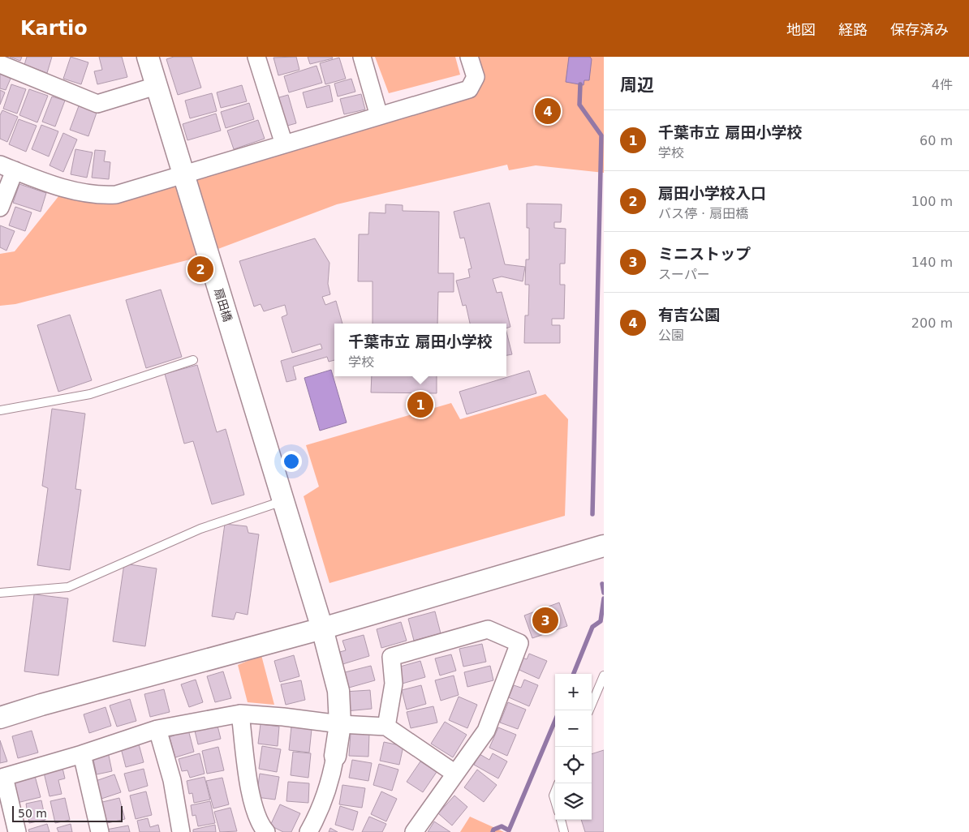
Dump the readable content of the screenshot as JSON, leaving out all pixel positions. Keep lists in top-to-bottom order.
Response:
{
  "streets": {
    "street": ["扇田橋"]
  },
  "scale_bar": "50 m",
  "page": {
    "header": "Kartio",
    "nav": ["地図", "経路", "保存済み"],
    "heading": ["周辺", "4件"],
    "pins": [
      "4",
      "2",
      "1",
      "3"
    ],
    "list": [
      {
        "mark": "1",
        "name": "千葉市立 扇田小学校",
        "note": "学校",
        "value": "60 m"
      },
      {
        "mark": "2",
        "name": "扇田小学校入口",
        "note": "バス停 · 扇田橋",
        "value": "100 m"
      },
      {
        "mark": "3",
        "name": "ミニストップ",
        "note": "スーパー",
        "value": "140 m"
      },
      {
        "mark": "4",
        "name": "有吉公園",
        "note": "公園",
        "value": "200 m"
      }
    ],
    "popup": ["千葉市立 扇田小学校", "学校"],
    "map_buttons": ["+", "−"],
    "scale": "50 m"
  }
}
